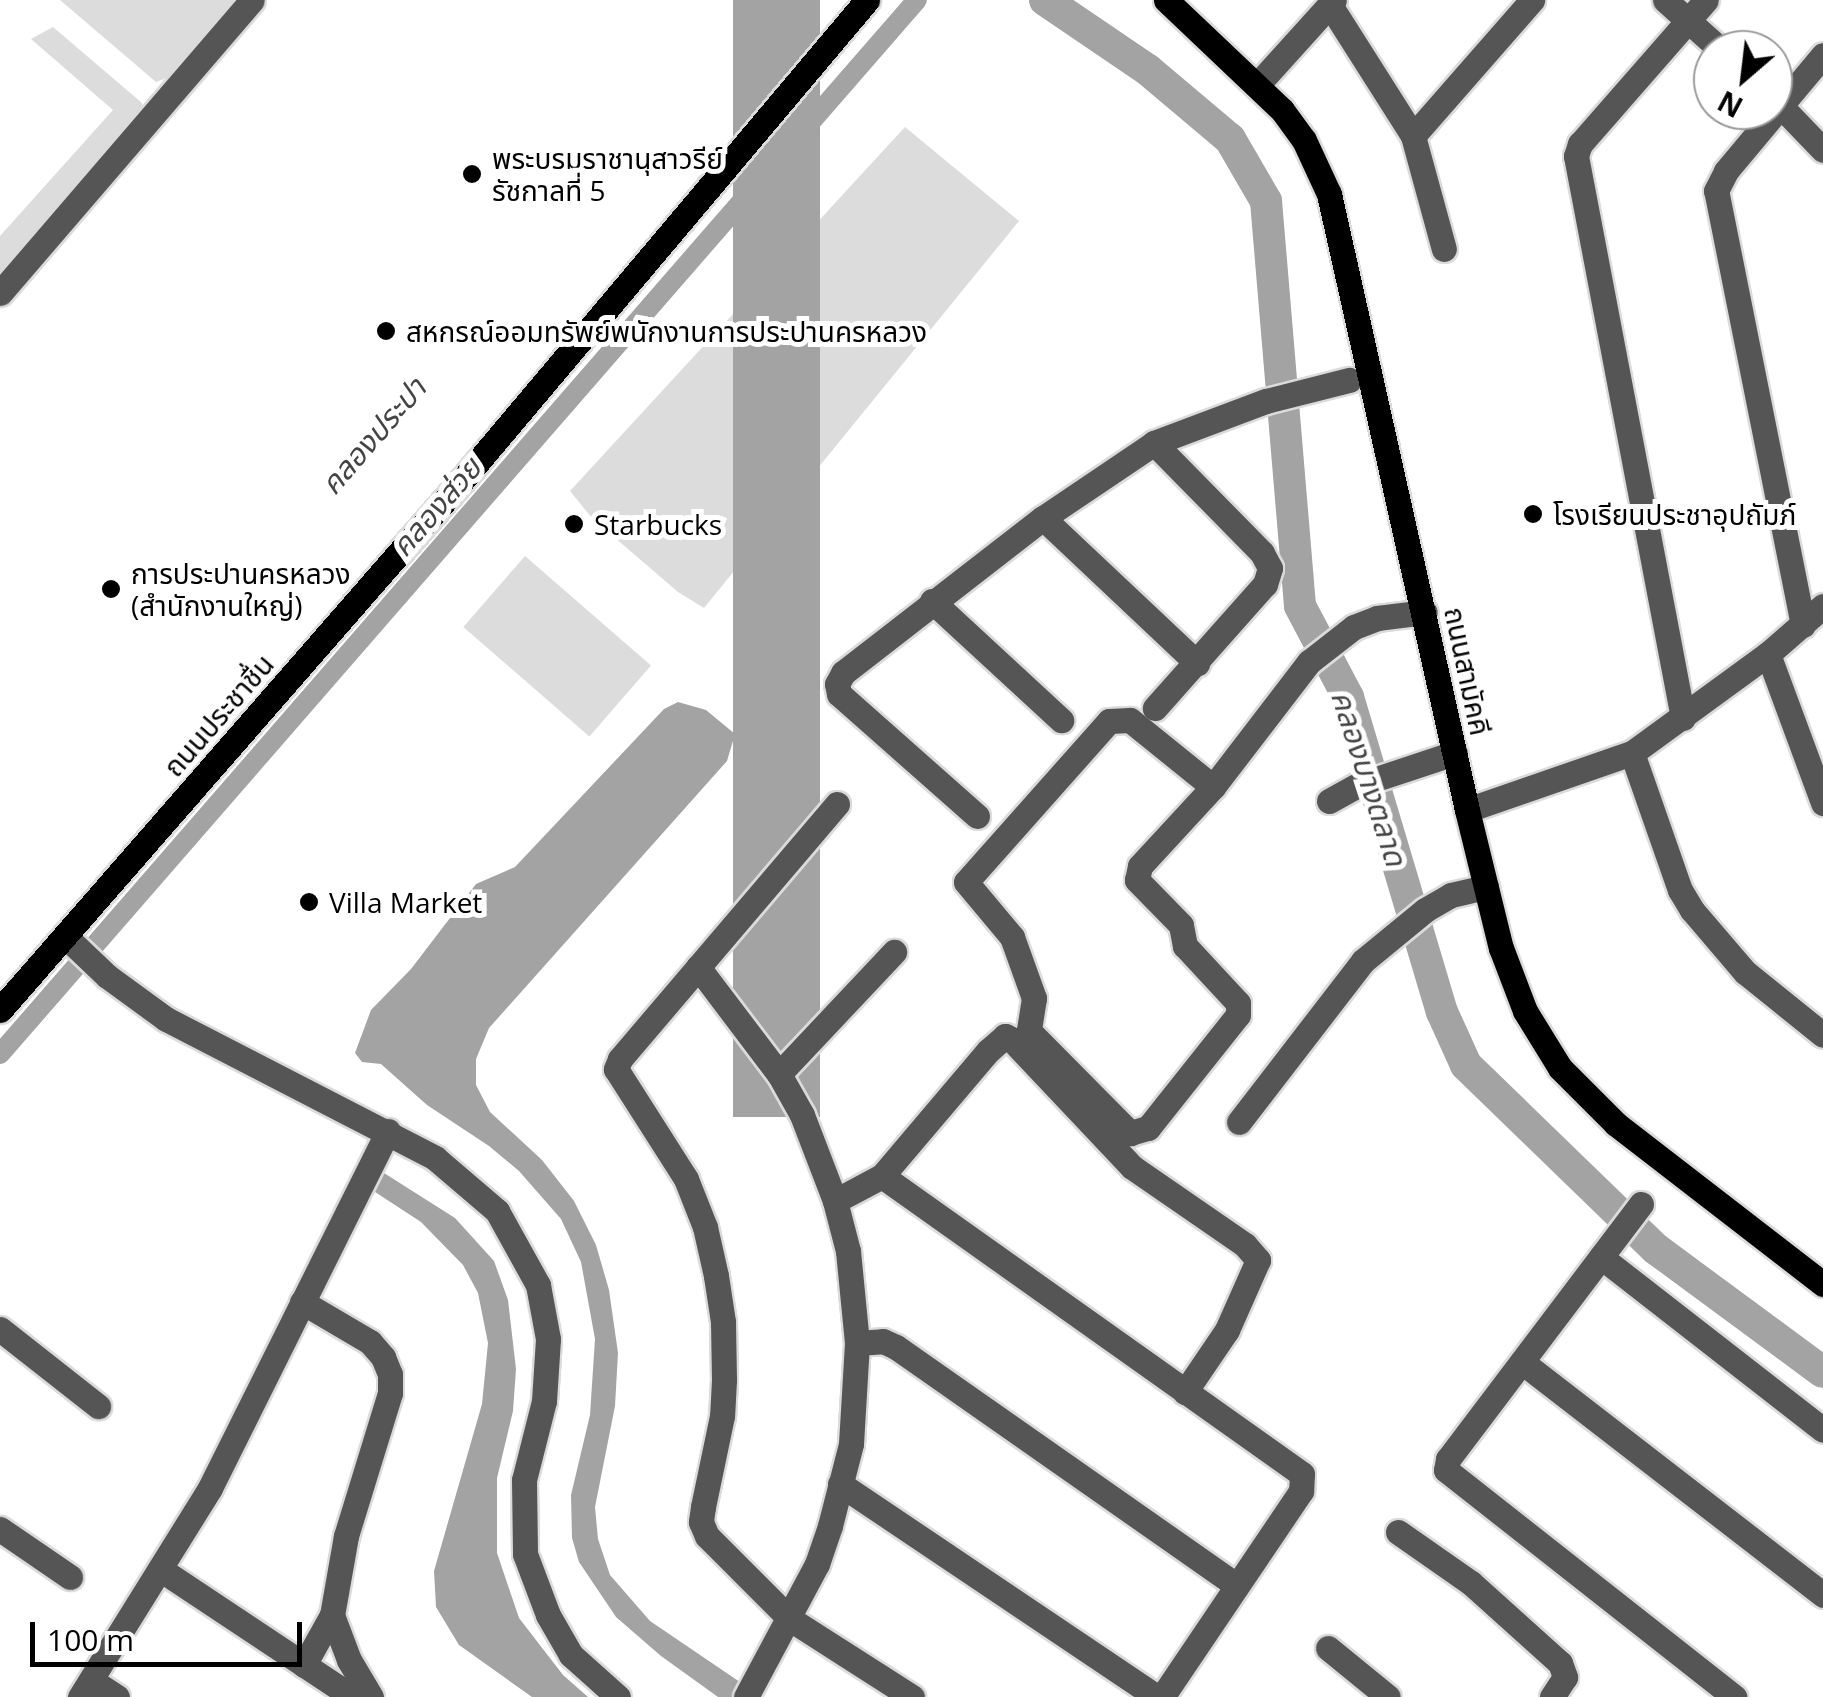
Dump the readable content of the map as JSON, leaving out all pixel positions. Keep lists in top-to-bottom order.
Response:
{
  "streets": {
    "main road": ["ถนนสามัคคี", "ถนนประชาชื่น"]
  },
  "water": ["คลองประปา", "คลองส่วย", "คลองบางตลาด"],
  "places": [
    "พระบรมราชานุสาวรีย์ รัชกาลที่ 5",
    "สหกรณ์ออมทรัพย์พนักงานการประปานครหลวง",
    "โรงเรียนประชาอุปถัมภ์",
    "Starbucks",
    "การประปานครหลวง (สำนักงานใหญ่)",
    "Villa Market"
  ],
  "scale_bar": "100 m",
  "north": "bottom left"
}
